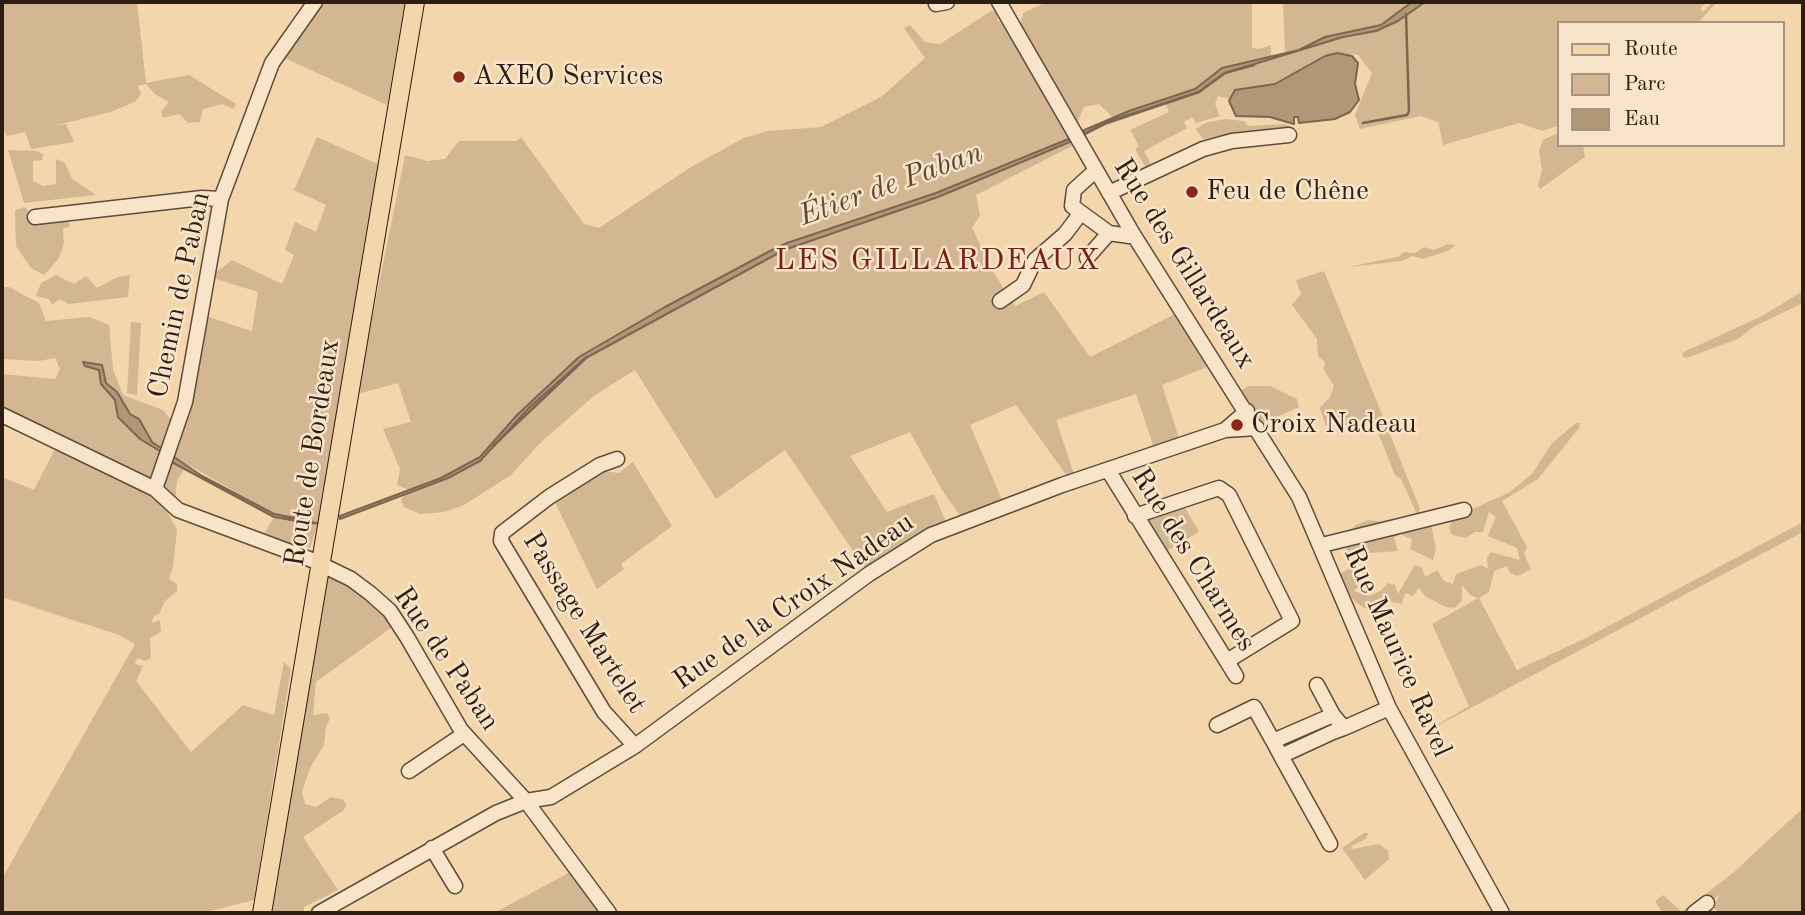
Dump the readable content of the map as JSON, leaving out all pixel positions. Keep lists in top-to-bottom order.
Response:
{
  "streets": {
    "main road": ["Route de Bordeaux"],
    "street": [
      "Rue des Gillardeaux",
      "Chemin de Paban",
      "Rue des Charmes",
      "Rue de la Croix Nadeau",
      "Passage Martelet",
      "Rue Maurice Ravel",
      "Rue de Paban"
    ]
  },
  "crossings": [
    ["Rue des Gillardeaux", "Rue Maurice Ravel"],
    ["Chemin de Paban", "Rue de Paban"],
    ["Route de Bordeaux", "Rue de Paban"],
    ["Rue des Charmes", "Rue de la Croix Nadeau"],
    ["Rue de la Croix Nadeau", "Passage Martelet"],
    ["Rue de la Croix Nadeau", "Rue de Paban"]
  ],
  "districts": ["LES GILLARDEAUX"],
  "water": ["Étier de Paban"],
  "places": ["AXEO Services", "Feu de Chêne", "Croix Nadeau"],
  "legend": ["Route", "Parc", "Eau"]
}
